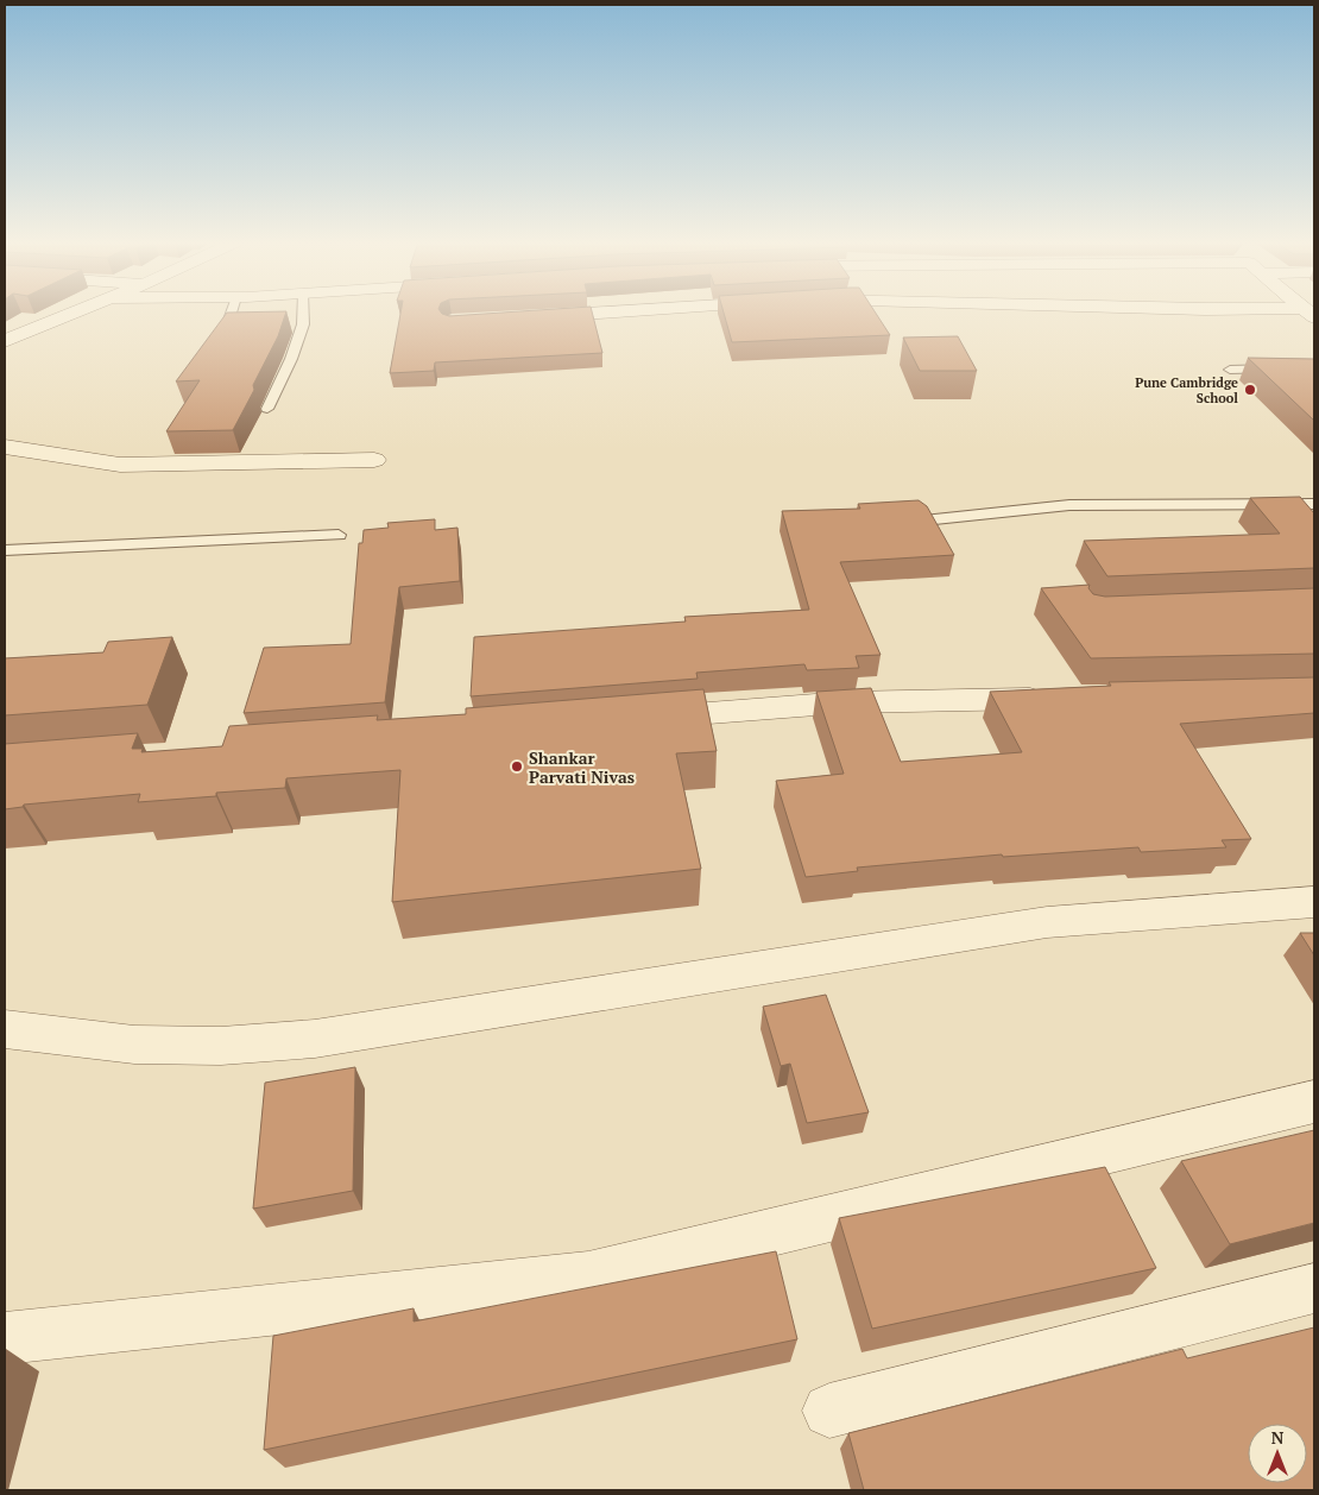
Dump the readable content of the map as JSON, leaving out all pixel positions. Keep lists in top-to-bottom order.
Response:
{
  "places": ["Pune Cambridge School", "Shankar Parvati Nivas"],
  "north": "top"
}
